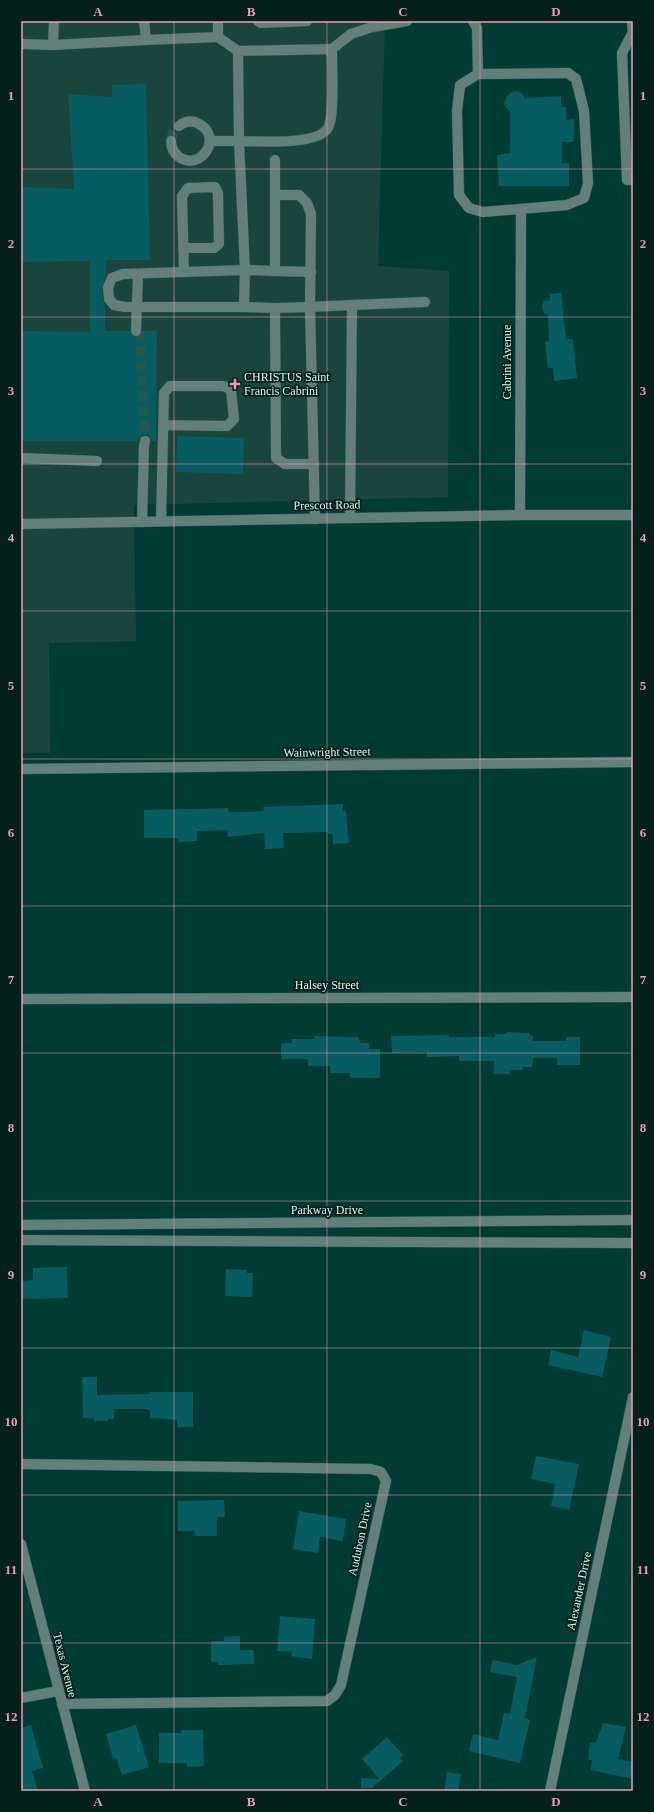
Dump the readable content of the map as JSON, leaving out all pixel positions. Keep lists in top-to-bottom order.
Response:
{
  "streets": {
    "street": [
      "Cabrini Avenue",
      "Prescott Road",
      "Wainwright Street",
      "Halsey Street",
      "Parkway Drive",
      "Audubon Drive",
      "Alexander Drive",
      "Texas Avenue"
    ]
  },
  "crossings": [
    ["Cabrini Avenue", "Prescott Road"],
    ["Audubon Drive", "Texas Avenue"]
  ],
  "places": {
    "health": ["CHRISTUS Saint Francis Cabrini"]
  },
  "grid": {
    "columns": [
      "A",
      "B",
      "C",
      "D"
    ],
    "rows": [
      "1",
      "2",
      "3",
      "4",
      "5",
      "6",
      "7",
      "8",
      "9",
      "10",
      "11",
      "12"
    ]
  }
}
